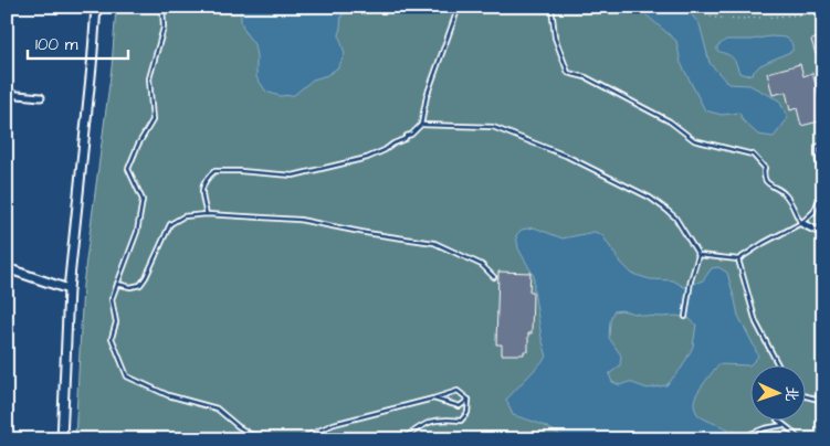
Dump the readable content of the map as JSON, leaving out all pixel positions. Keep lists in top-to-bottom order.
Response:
{
  "scale_bar": "100 m",
  "north": "right"
}
